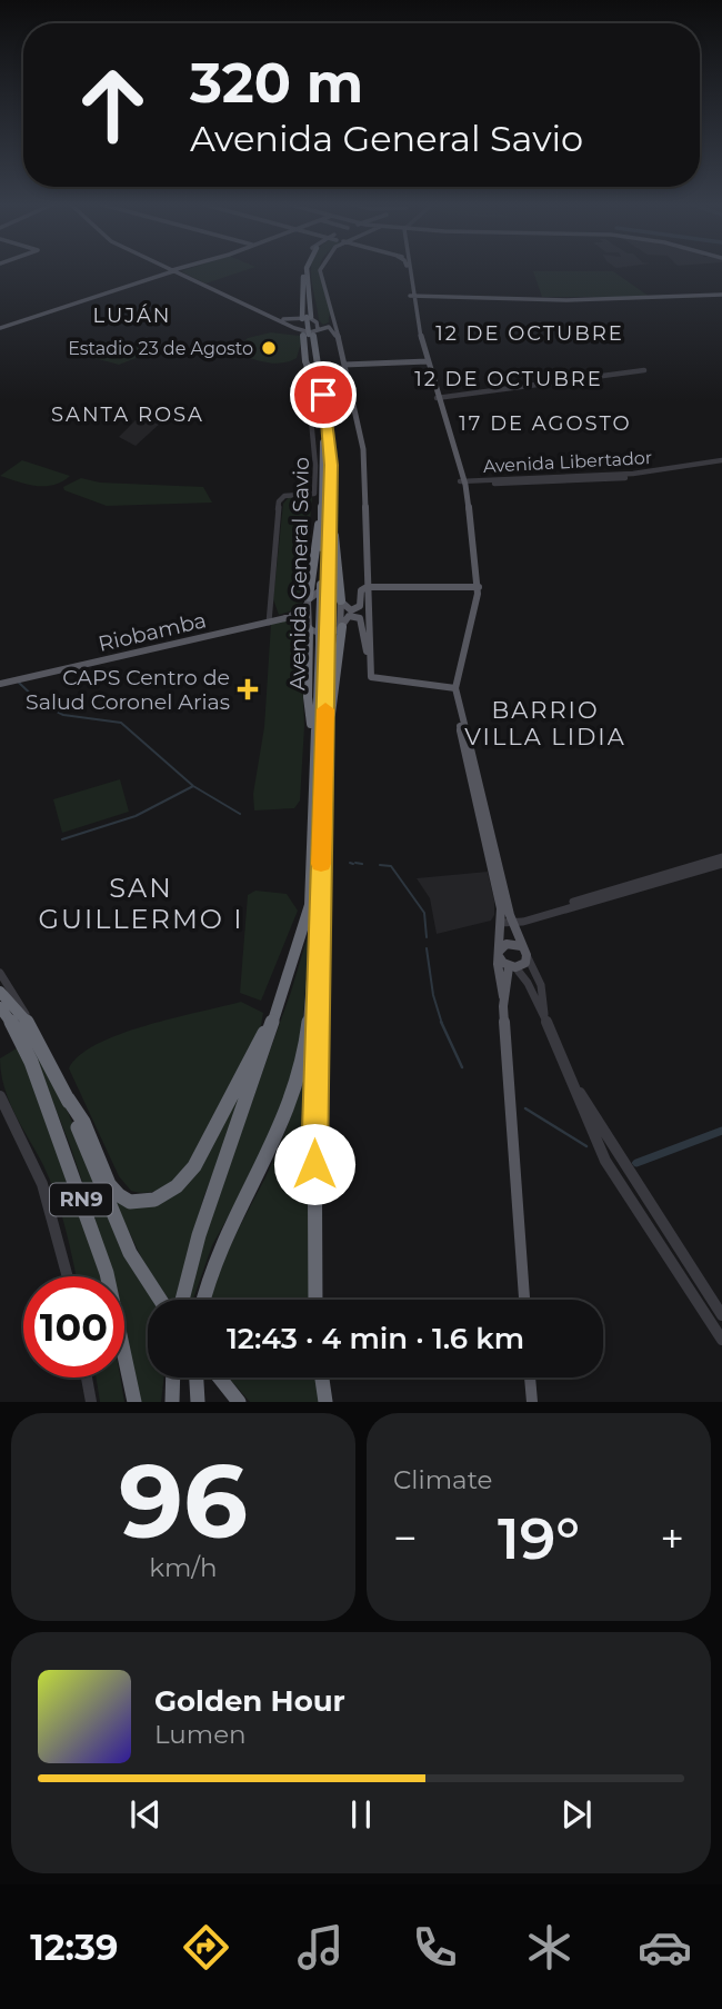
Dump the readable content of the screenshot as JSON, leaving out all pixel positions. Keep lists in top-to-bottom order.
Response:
{
  "streets": {
    "highway": ["Avenida General Savio", "RN9"],
    "main road": ["Riobamba"],
    "street": ["Avenida Libertador"]
  },
  "crossings": [
    ["Avenida General Savio", "Riobamba"]
  ],
  "districts": [
    "LUJÁN",
    "12 DE OCTUBRE",
    "12 DE OCTUBRE",
    "SANTA ROSA",
    "17 DE AGOSTO",
    "BARRIO VILLA LIDIA",
    "SAN GUILLERMO I"
  ],
  "places": {
    "other": ["Estadio 23 de Agosto"],
    "health": ["CAPS Centro de Salud Coronel Arias"]
  },
  "page": {
    "turn": ["320 m", "Avenida General Savio"],
    "limit": "100",
    "trip": "12:43 · 4 min · 1.6 km",
    "tile": [
      ["96", "km/h"],
      "Climate"
    ],
    "heat": ["−", "19°", "+"],
    "song": ["Golden Hour", "Lumen"],
    "tabs": "12:39"
  }
}
